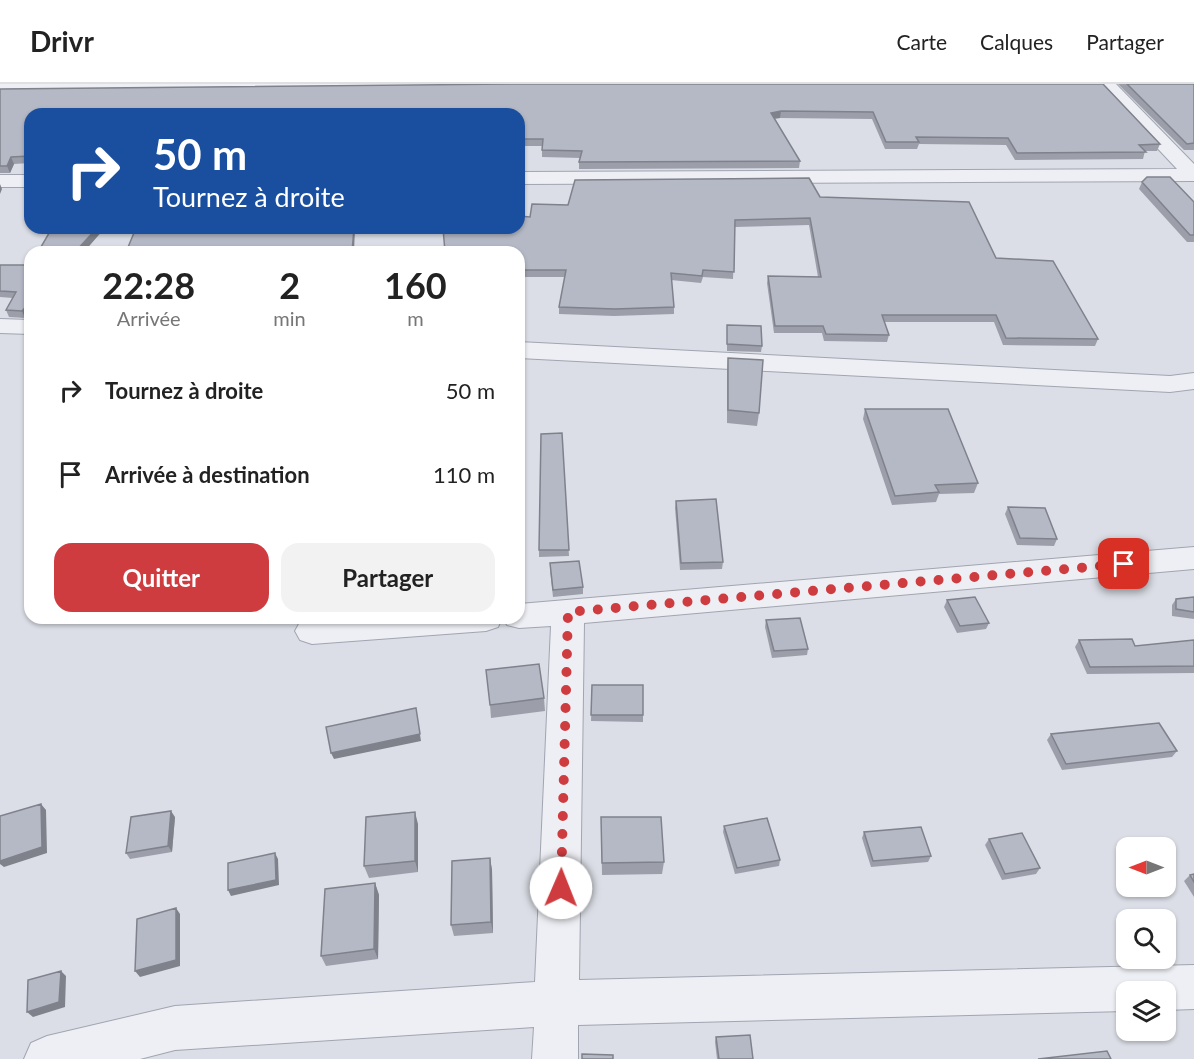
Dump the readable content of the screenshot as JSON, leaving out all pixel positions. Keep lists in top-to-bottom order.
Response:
{
  "north": "left",
  "page": {
    "header": "Drivr",
    "nav": ["Carte", "Calques", "Partager"],
    "turn": ["50 m", "Tournez à droite"],
    "eta": [
      "22:28",
      "Arrivée",
      "2",
      "min",
      "160",
      "m"
    ],
    "list": [
      {
        "name": "Tournez à droite",
        "value": "50 m"
      },
      {
        "name": "Arrivée à destination",
        "value": "110 m"
      }
    ],
    "buttons": ["Quitter", "Partager"]
  }
}
